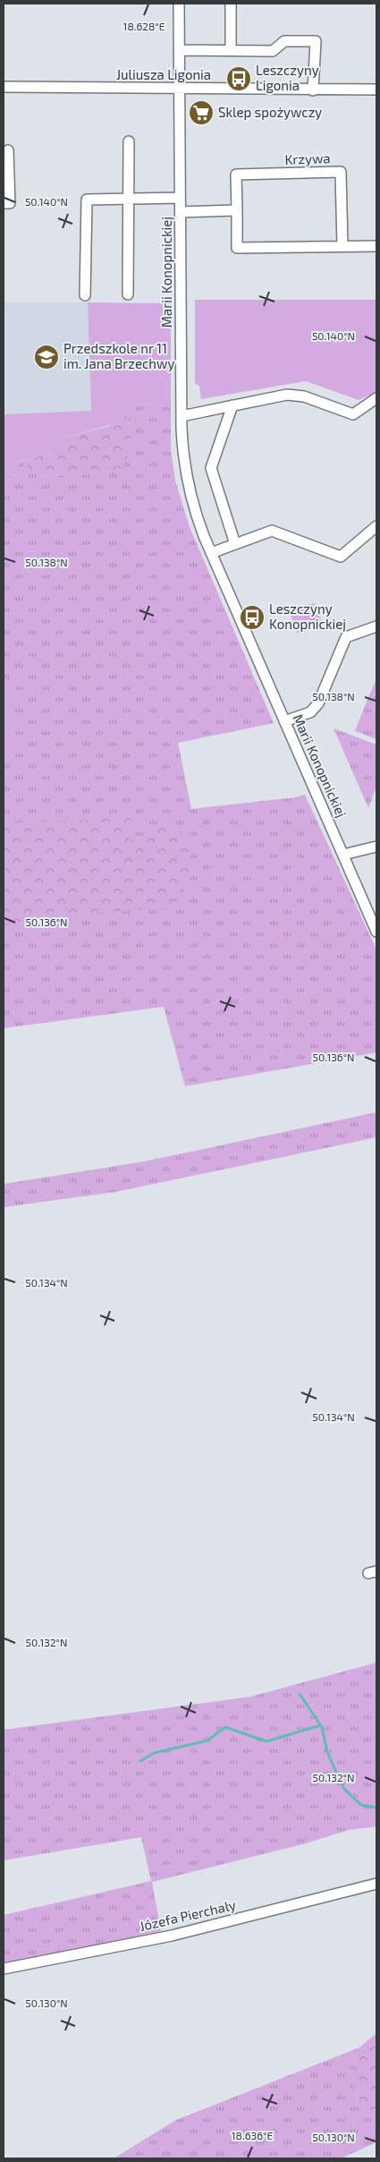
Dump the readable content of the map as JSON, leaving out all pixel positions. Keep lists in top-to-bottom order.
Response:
{
  "streets": {
    "street": [
      "Juliusza Ligonia",
      "Krzywa",
      "Marii Konopnickiej",
      "Józefa Pierchały"
    ]
  },
  "crossings": [
    ["Juliusza Ligonia", "Marii Konopnickiej"]
  ],
  "places": {
    "bus stop": ["Leszczyny Ligonia", "Leszczyny Konopnickiej"],
    "supermarket": ["Sklep spożywczy"],
    "school or university": ["Przedszkole nr 11 im. Jana Brzechwy"]
  },
  "coordinates": [
    "18.628°E",
    "50.140°N",
    "50.138°N",
    "50.136°N",
    "50.134°N",
    "50.132°N",
    "50.130°N",
    "18.636°E"
  ]
}
